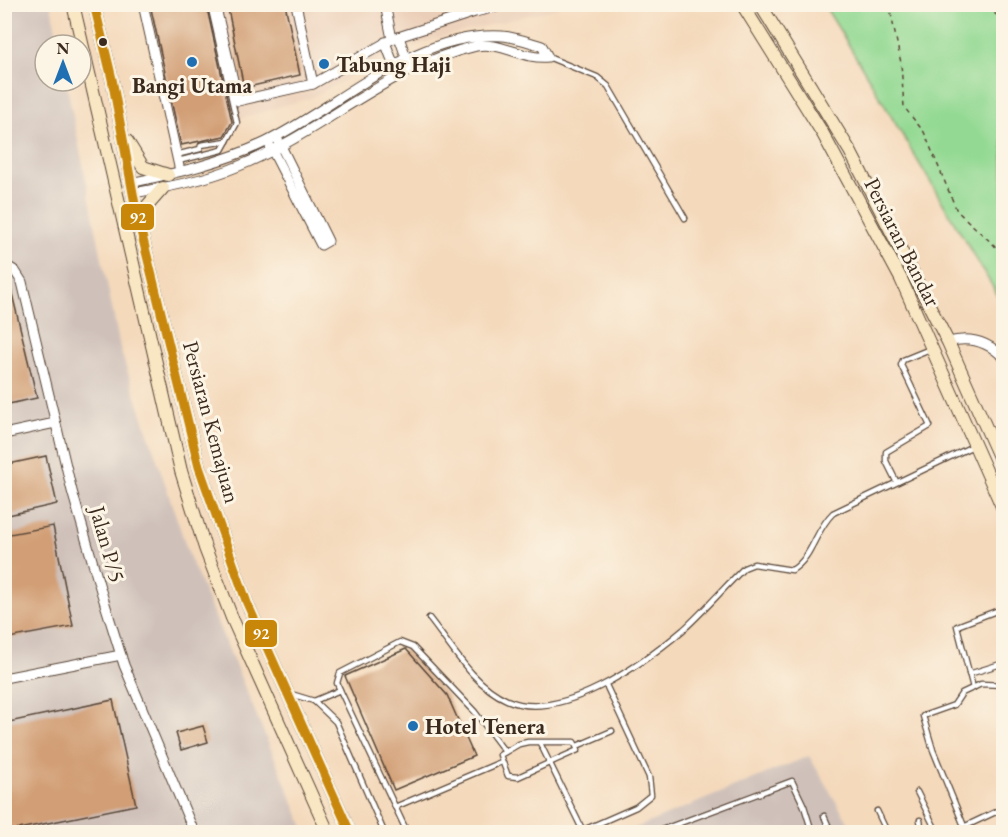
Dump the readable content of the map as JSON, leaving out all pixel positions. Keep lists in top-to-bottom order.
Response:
{
  "streets": {
    "main road": ["Persiaran Bandar", "Persiaran Kemajuan"],
    "street": ["Jalan P/5"]
  },
  "places": ["Bangi Utama", "Tabung Haji", "Hotel Tenera"],
  "lines": ["transit line 92"],
  "north": "top"
}
